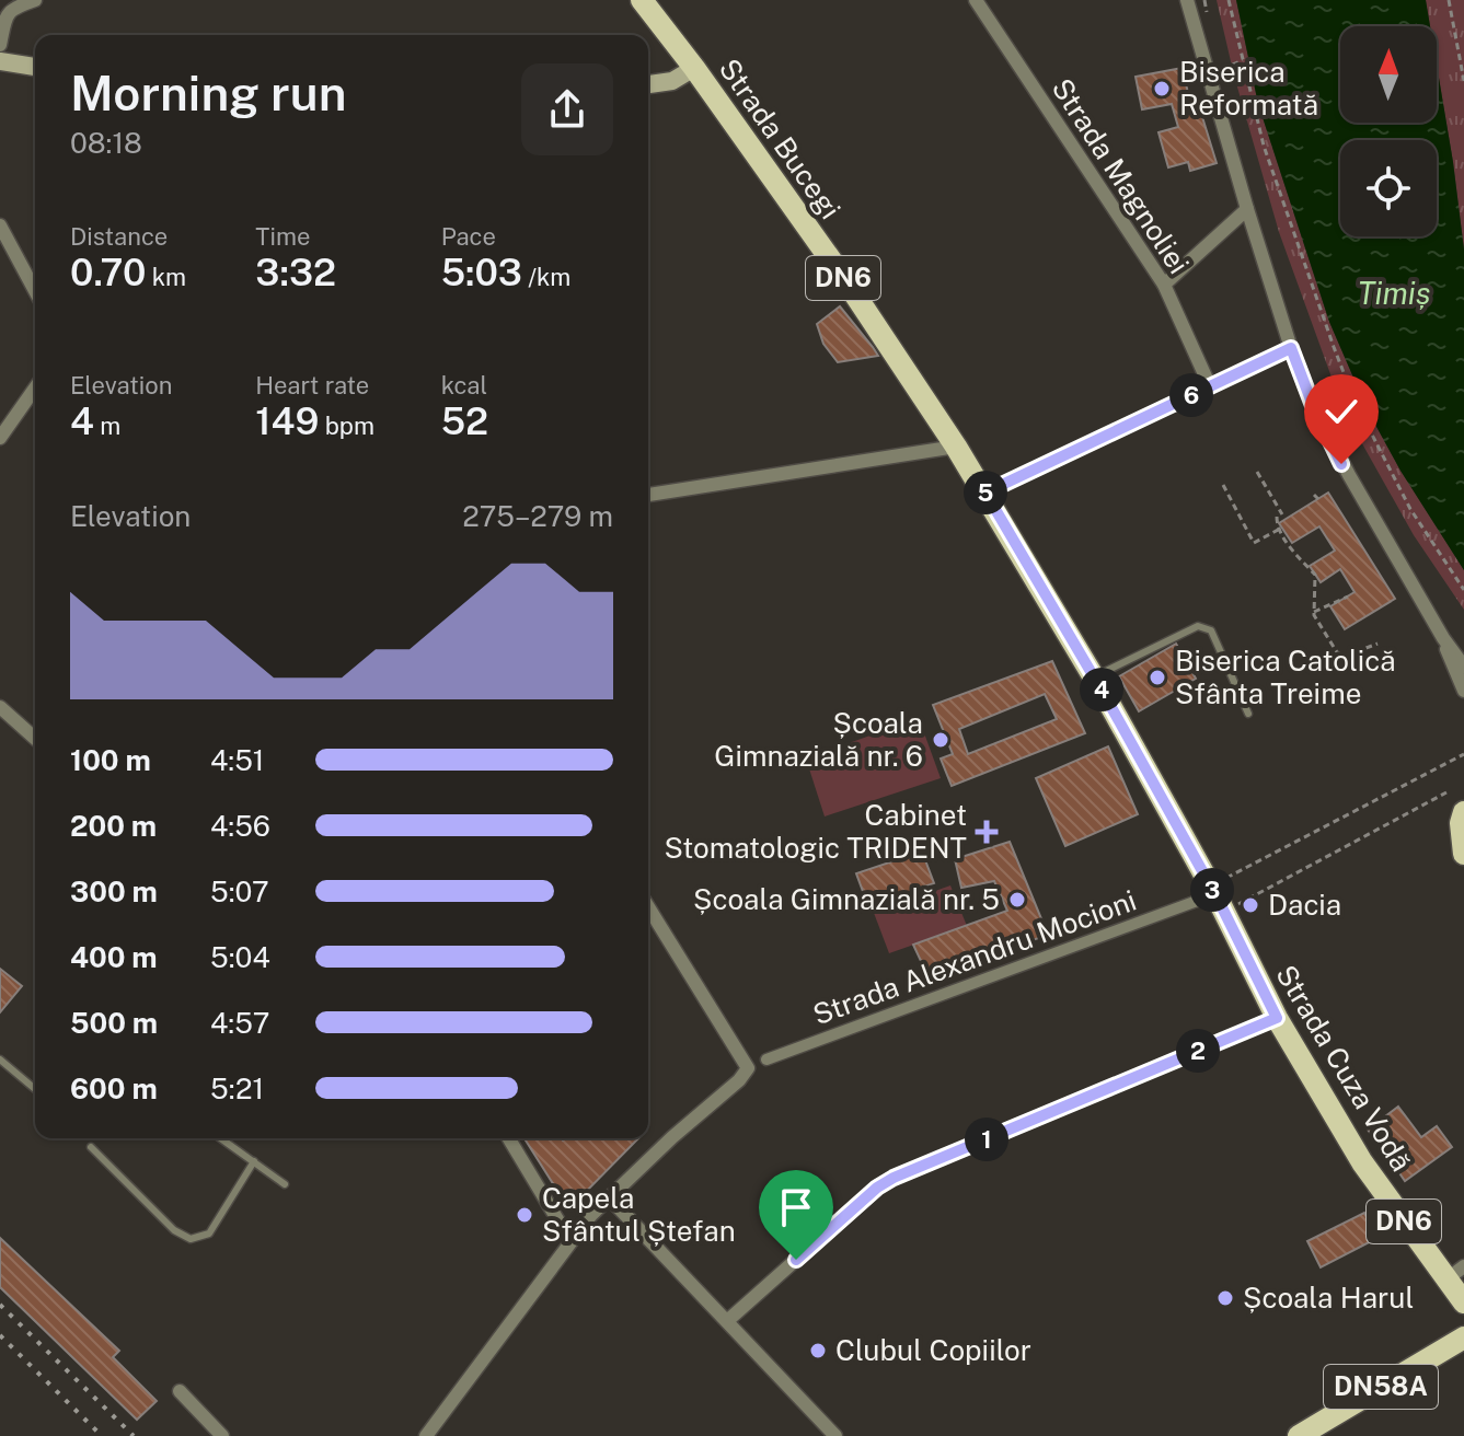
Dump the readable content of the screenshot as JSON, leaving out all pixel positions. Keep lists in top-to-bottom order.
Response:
{
  "streets": {
    "main road": [
      "Strada Bucegi",
      "DN6",
      "Strada Cuza Vodă",
      "DN58A"
    ],
    "street": ["Strada Magnoliei", "Strada Alexandru Mocioni"]
  },
  "crossings": [
    ["Strada Bucegi", "Strada Alexandru Mocioni"],
    ["Strada Bucegi", "Strada Cuza Vodă"],
    ["Strada Alexandru Mocioni", "Strada Cuza Vodă"]
  ],
  "water": ["Timiș"],
  "places": {
    "other": [
      "Biserica Reformată",
      "Biserica Catolică Sfânta Treime",
      "Școala Gimnazială nr. 6",
      "Școala Gimnazială nr. 5",
      "Dacia",
      "Capela Sfântul Ștefan",
      "Școala Harul",
      "Clubul Copiilor"
    ],
    "health": ["Cabinet Stomatologic TRIDENT"]
  },
  "north": "top",
  "page": {
    "heading": ["Morning run", "08:18"],
    "stats": [
      ["Distance", "0.70 km"],
      ["Time", "3:32"],
      ["Pace", "5:03 /km"],
      ["Elevation", "4 m"],
      ["Heart rate", "149 bpm"],
      ["kcal", "52"]
    ],
    "pins": [
      "6",
      "5",
      "4",
      "3",
      "2",
      "1"
    ],
    "chart": ["Elevation", "275–279 m"],
    "list": [
      {
        "name": "100 m",
        "note": "4:51"
      },
      {
        "name": "200 m",
        "note": "4:56"
      },
      {
        "name": "300 m",
        "note": "5:07"
      },
      {
        "name": "400 m",
        "note": "5:04"
      },
      {
        "name": "500 m",
        "note": "4:57"
      },
      {
        "name": "600 m",
        "note": "5:21"
      }
    ]
  }
}
